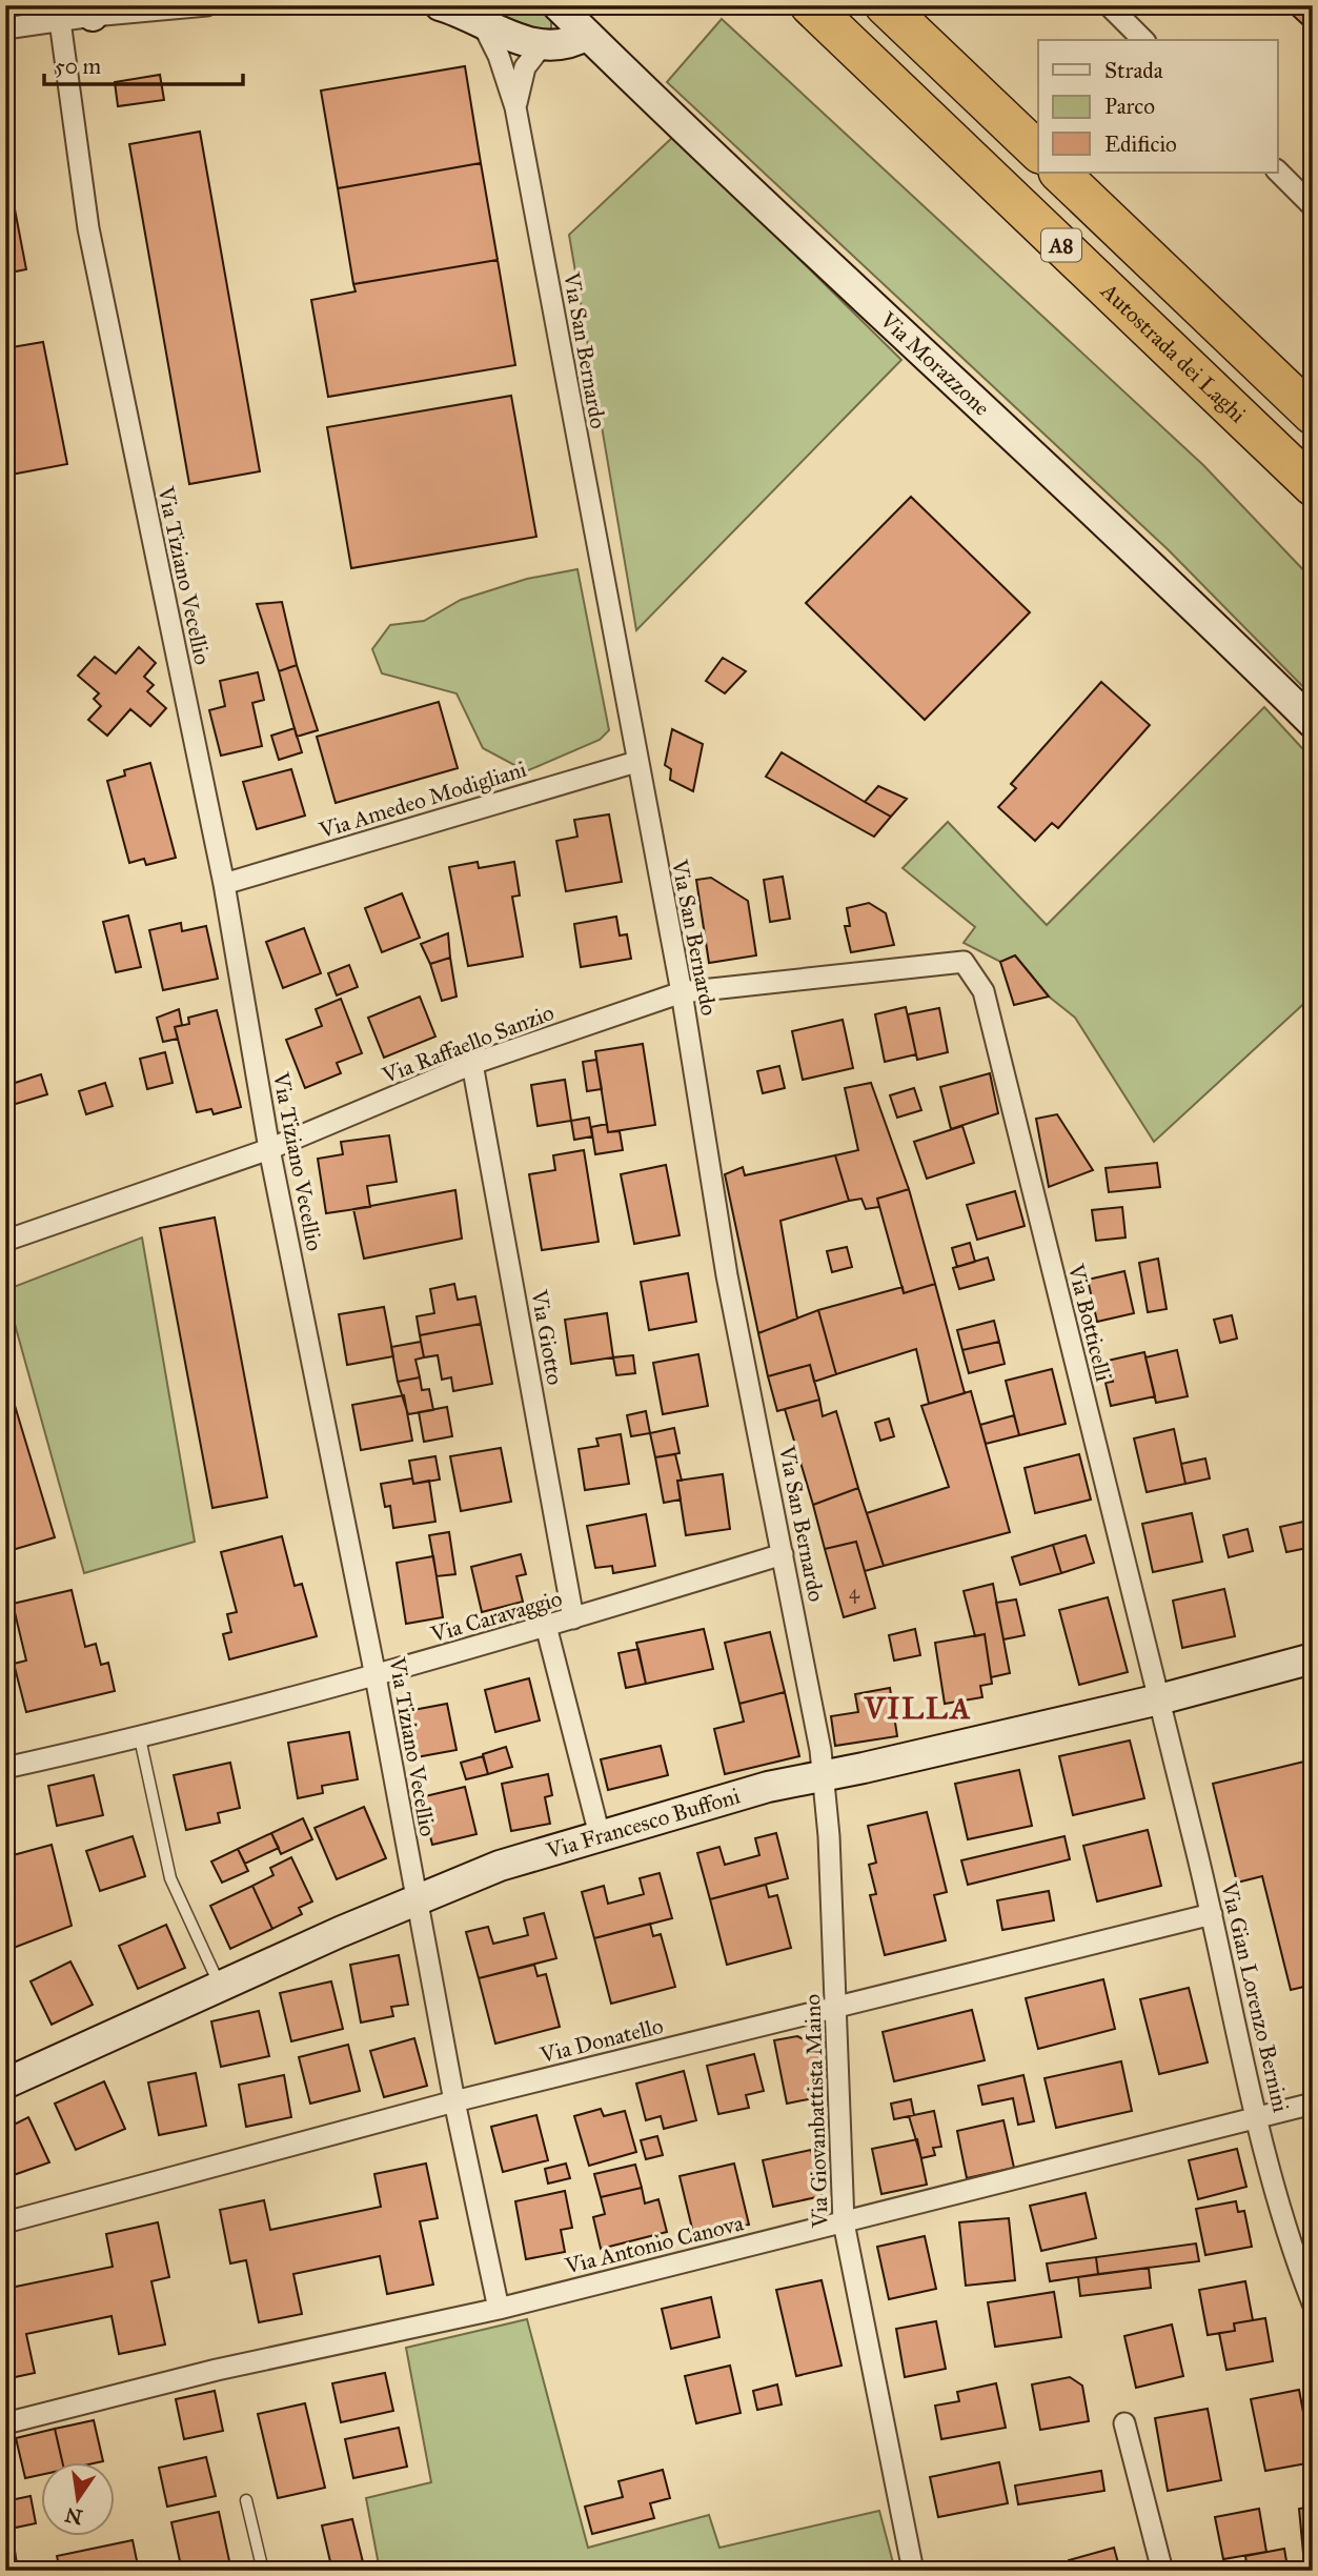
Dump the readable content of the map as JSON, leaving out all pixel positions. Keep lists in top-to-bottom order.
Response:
{
  "streets": {
    "highway": ["A8", "Autostrada dei Laghi"],
    "street": [
      "Via San Bernardo",
      "Via Morazzone",
      "Via Tiziano Vecellio",
      "Via Amedeo Modigliani",
      "Via Raffaello Sanzio",
      "Via Botticelli",
      "Via Giotto",
      "Via Caravaggio",
      "Via Francesco Buffoni",
      "Via Gian Lorenzo Bernini",
      "Via Donatello",
      "Via Giovanbattista Maino",
      "Via Antonio Canova"
    ]
  },
  "crossings": [
    ["Via San Bernardo", "Via Amedeo Modigliani"],
    ["Via San Bernardo", "Via Raffaello Sanzio"],
    ["Via San Bernardo", "Via Caravaggio"],
    ["Via San Bernardo", "Via Francesco Buffoni"],
    ["Via San Bernardo", "Via Giovanbattista Maino"],
    ["Via Tiziano Vecellio", "Via Amedeo Modigliani"],
    ["Via Tiziano Vecellio", "Via Raffaello Sanzio"],
    ["Via Tiziano Vecellio", "Via Caravaggio"],
    ["Via Tiziano Vecellio", "Via Francesco Buffoni"],
    ["Via Tiziano Vecellio", "Via Donatello"],
    ["Via Tiziano Vecellio", "Via Antonio Canova"],
    ["Via Raffaello Sanzio", "Via Botticelli"],
    ["Via Raffaello Sanzio", "Via Giotto"],
    ["Via Botticelli", "Via Francesco Buffoni"],
    ["Via Botticelli", "Via Gian Lorenzo Bernini"],
    ["Via Giotto", "Via Caravaggio"],
    ["Via Francesco Buffoni", "Via Gian Lorenzo Bernini"],
    ["Via Francesco Buffoni", "Via Giovanbattista Maino"],
    ["Via Gian Lorenzo Bernini", "Via Donatello"],
    ["Via Gian Lorenzo Bernini", "Via Antonio Canova"],
    ["Via Donatello", "Via Giovanbattista Maino"],
    ["Via Giovanbattista Maino", "Via Antonio Canova"]
  ],
  "districts": ["VILLA"],
  "house_numbers": ["4"],
  "legend": ["Strada", "Parco", "Edificio"],
  "scale_bar": "50 m",
  "north": "bottom"
}
